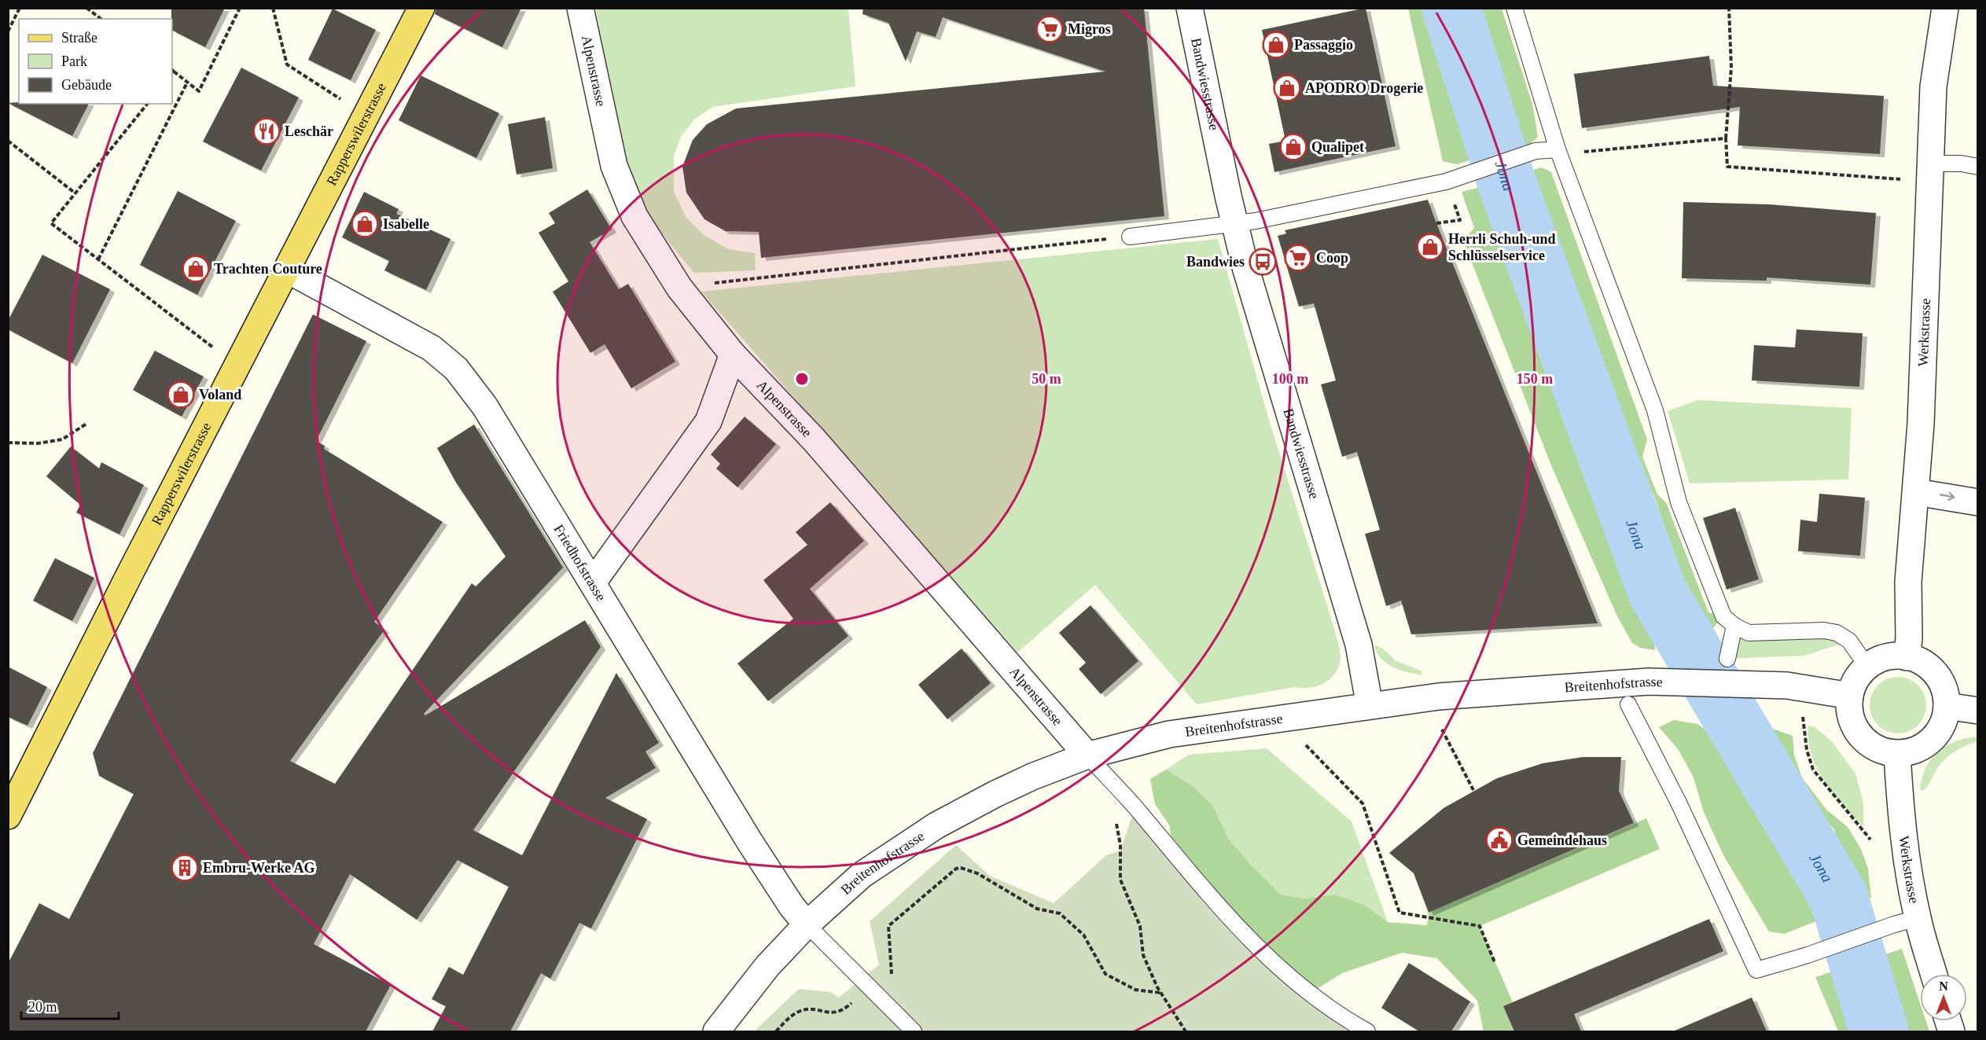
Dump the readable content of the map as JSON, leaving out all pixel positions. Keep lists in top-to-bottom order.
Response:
{
  "streets": {
    "main road": ["Rapperswilerstrasse"],
    "street": [
      "Alpenstrasse",
      "Bandwiesstrasse",
      "Werkstrasse",
      "Friedhofstrasse",
      "Breitenhofstrasse"
    ]
  },
  "crossings": [
    ["Alpenstrasse", "Breitenhofstrasse"],
    ["Bandwiesstrasse", "Breitenhofstrasse"],
    ["Rapperswilerstrasse", "Friedhofstrasse"],
    ["Werkstrasse", "Breitenhofstrasse"],
    ["Friedhofstrasse", "Breitenhofstrasse"]
  ],
  "water": ["Jona"],
  "places": {
    "supermarket": ["Migros", "Coop"],
    "shop": [
      "Passaggio",
      "APODRO Drogerie",
      "Qualipet",
      "Isabelle",
      "Herrli Schuh-und Schlüsselservice",
      "Trachten Couture",
      "Voland"
    ],
    "restaurant": ["Leschär"],
    "bus stop": ["Bandwies"],
    "public building": ["Gemeindehaus"],
    "building": ["Embru-Werke AG"]
  },
  "legend": ["Straße", "Park", "Gebäude"],
  "scale_bar": "20 m",
  "north": "top",
  "rings": ["50 m", "100 m", "150 m"]
}
